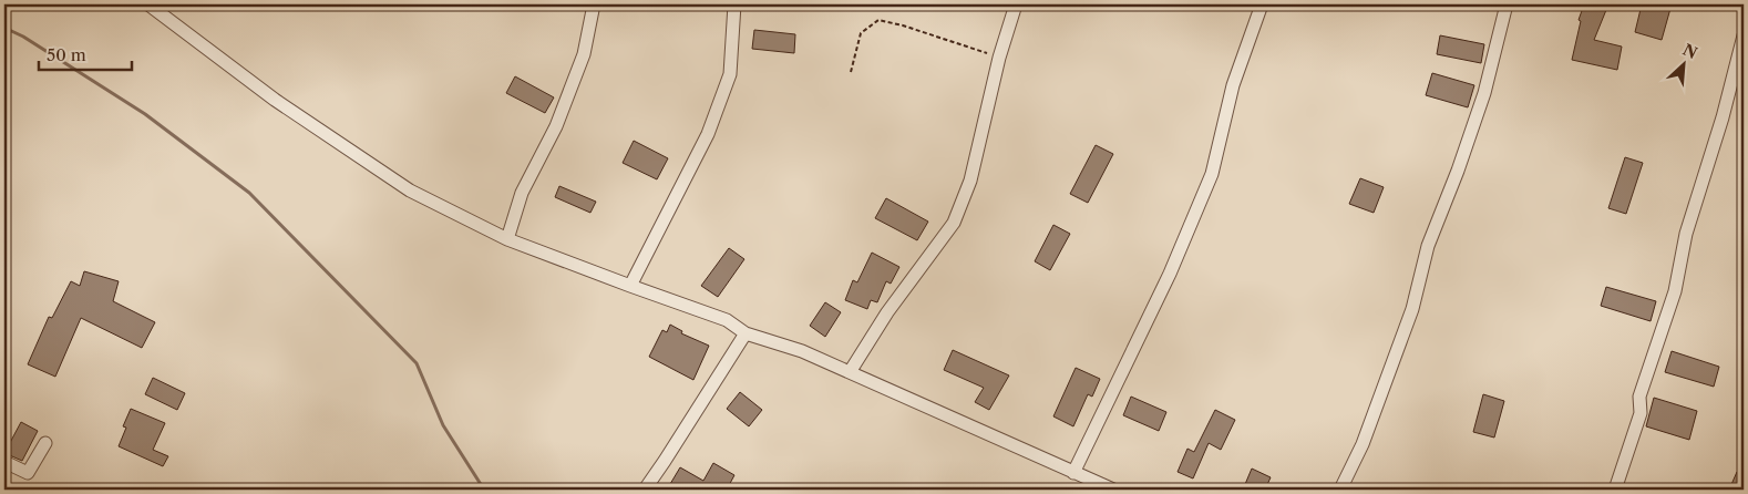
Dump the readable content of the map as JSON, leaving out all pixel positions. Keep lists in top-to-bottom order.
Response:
{
  "scale_bar": "50 m",
  "north": "top right"
}
